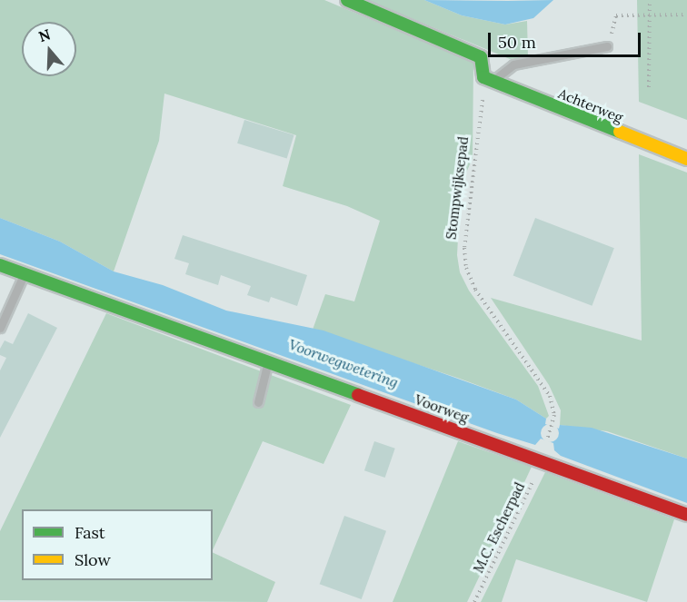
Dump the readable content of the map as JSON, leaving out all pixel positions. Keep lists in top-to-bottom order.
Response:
{
  "streets": {
    "street": ["Achterweg", "Voorweg"],
    "path": ["Stompwijksepad", "M.C. Escherpad"]
  },
  "crossings": [
    ["Achterweg", "Stompwijksepad"],
    ["Voorweg", "M.C. Escherpad"]
  ],
  "water": ["Voorwegwetering"],
  "legend": ["Fast", "Slow"],
  "scale_bar": "50 m",
  "north": "top"
}
